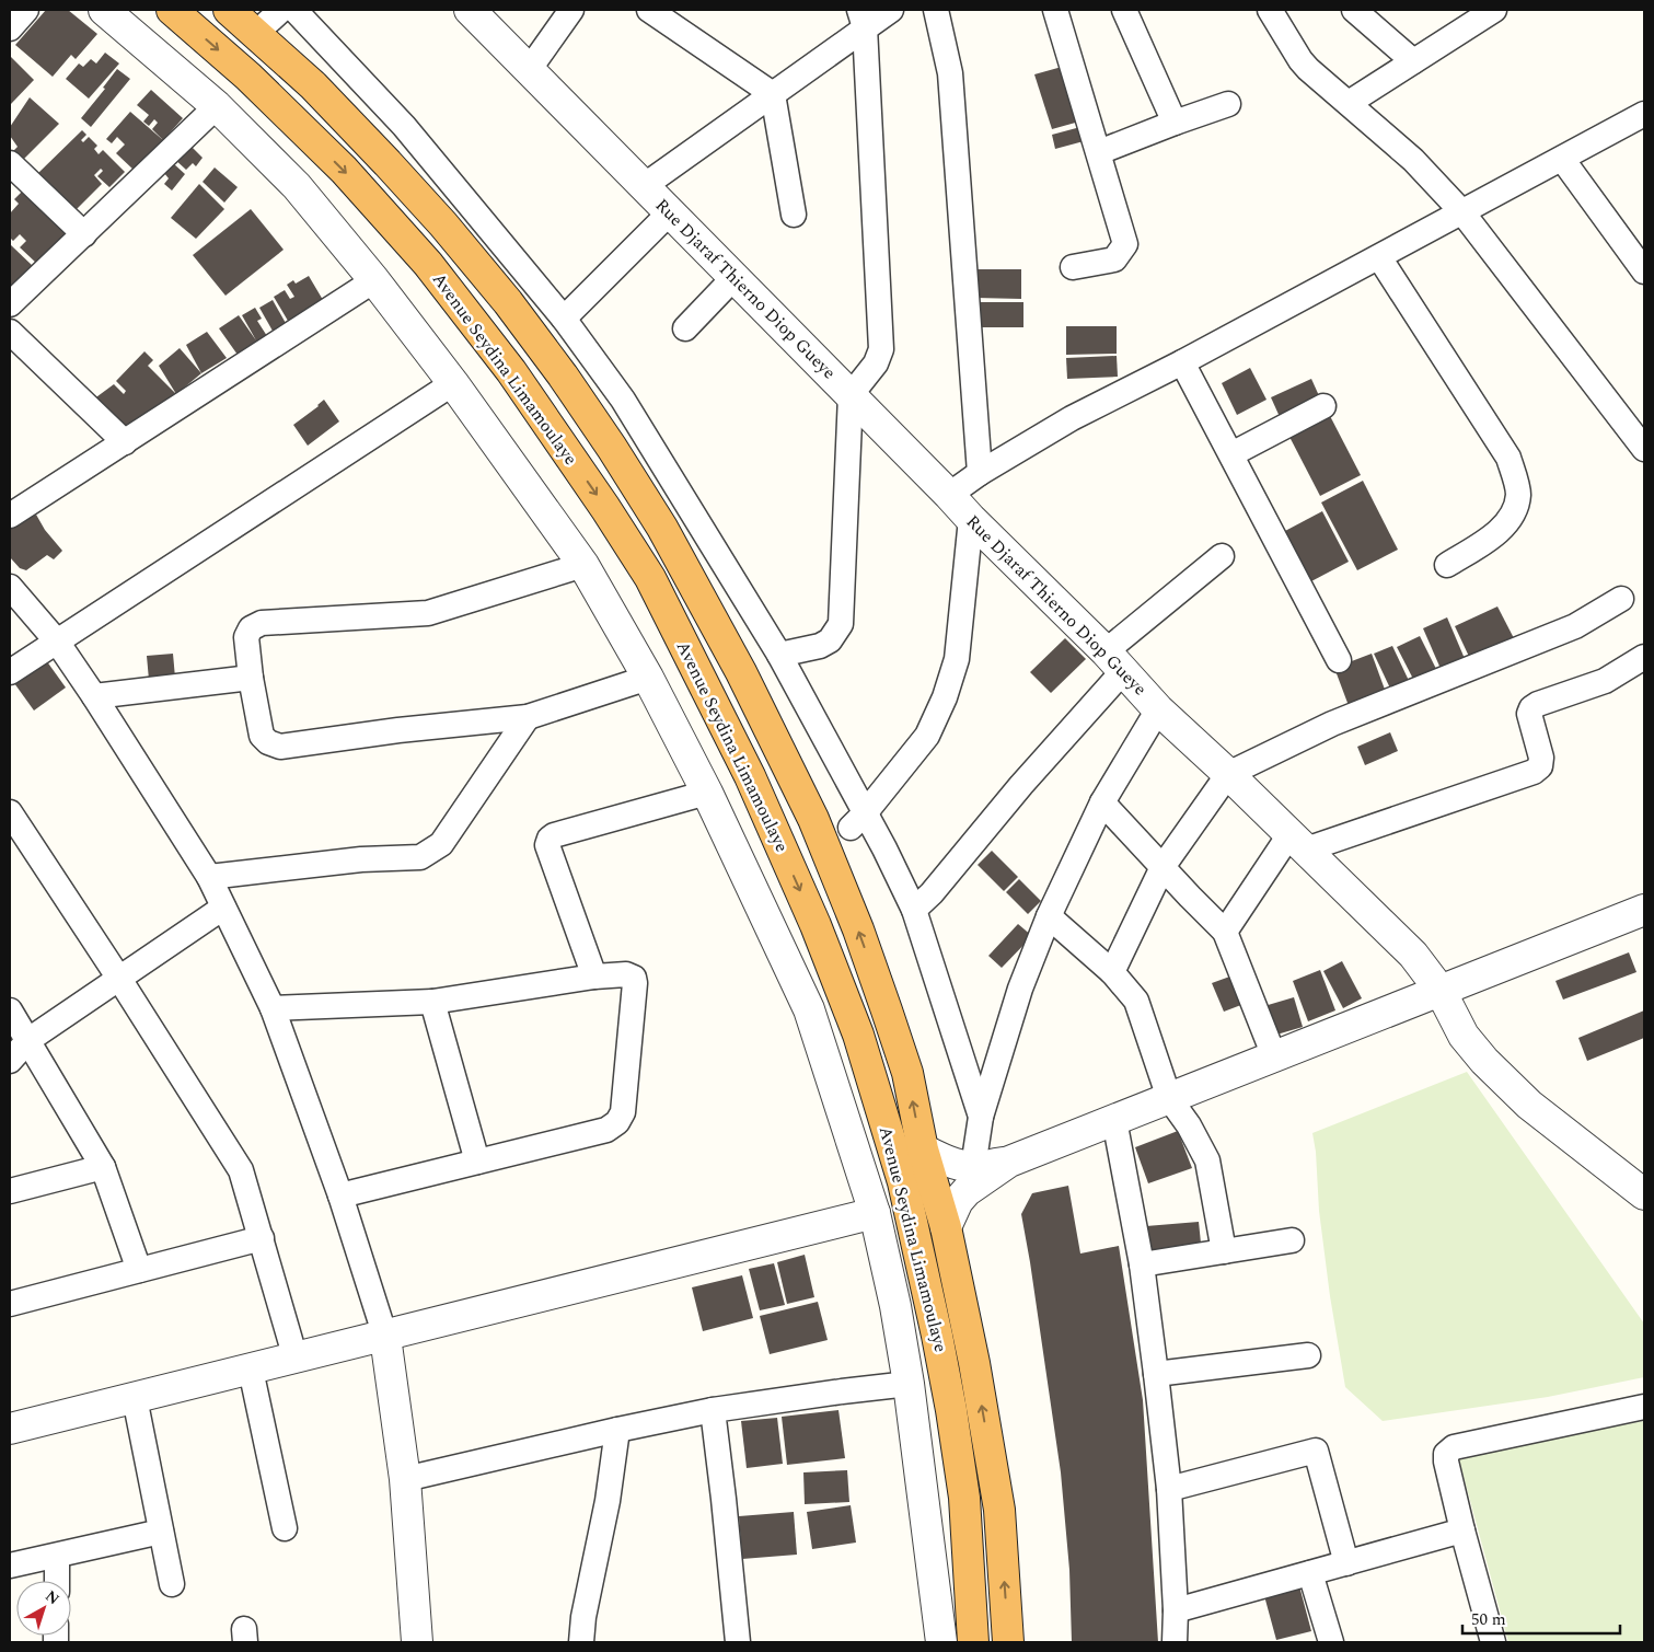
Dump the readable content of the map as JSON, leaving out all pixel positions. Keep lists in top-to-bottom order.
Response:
{
  "streets": {
    "highway": ["Avenue Seydina Limamoulaye"],
    "street": ["Rue Djaraf Thierno Diop Gueye"]
  },
  "scale_bar": "50 m",
  "north": "top right"
}
